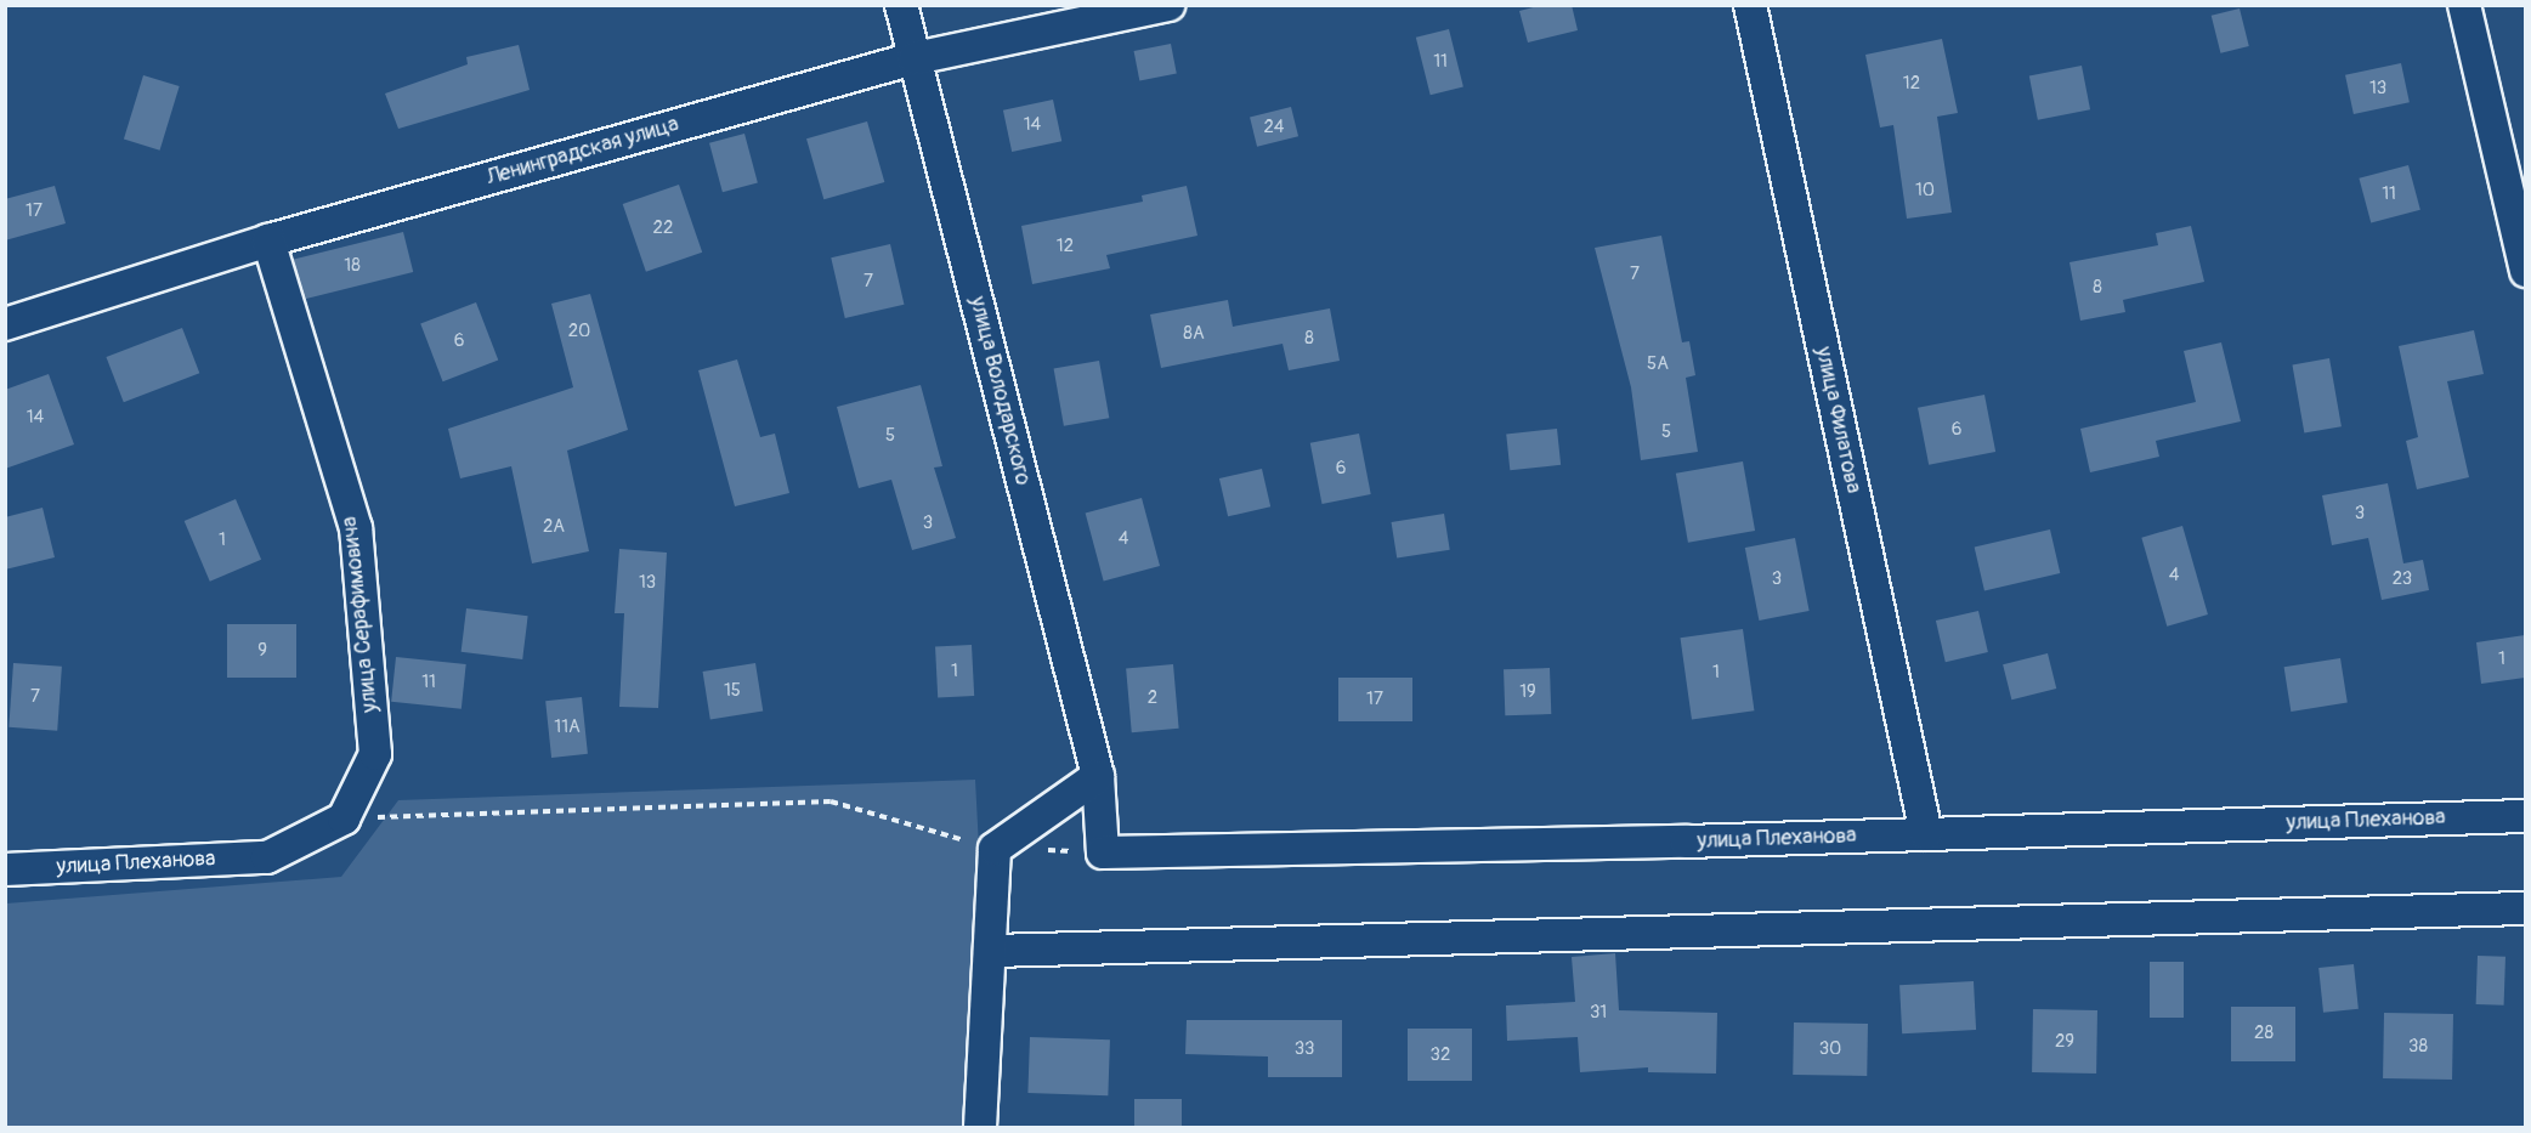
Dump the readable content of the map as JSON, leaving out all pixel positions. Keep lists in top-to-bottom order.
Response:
{
  "streets": {
    "street": [
      "Ленинградская улица",
      "улица Володарского",
      "улица Филатова",
      "улица Серафимовича",
      "улица Плеханова"
    ]
  },
  "crossings": [
    ["Ленинградская улица", "улица Володарского"],
    ["Ленинградская улица", "улица Серафимовича"],
    ["улица Филатова", "улица Плеханова"],
    ["улица Серафимовича", "улица Плеханова"]
  ],
  "house_numbers": [
    "11",
    "12",
    "13",
    "14",
    "24",
    "10",
    "11",
    "17",
    "22",
    "12",
    "18",
    "7",
    "7",
    "8",
    "20",
    "8А",
    "8",
    "6",
    "5А",
    "14",
    "6",
    "5",
    "5",
    "6",
    "3",
    "3",
    "2А",
    "4",
    "1",
    "4",
    "3",
    "23",
    "13",
    "9",
    "1",
    "1",
    "1",
    "11",
    "15",
    "19",
    "7",
    "2",
    "17",
    "11А",
    "31",
    "28",
    "29",
    "38",
    "33",
    "30",
    "32"
  ]
}
